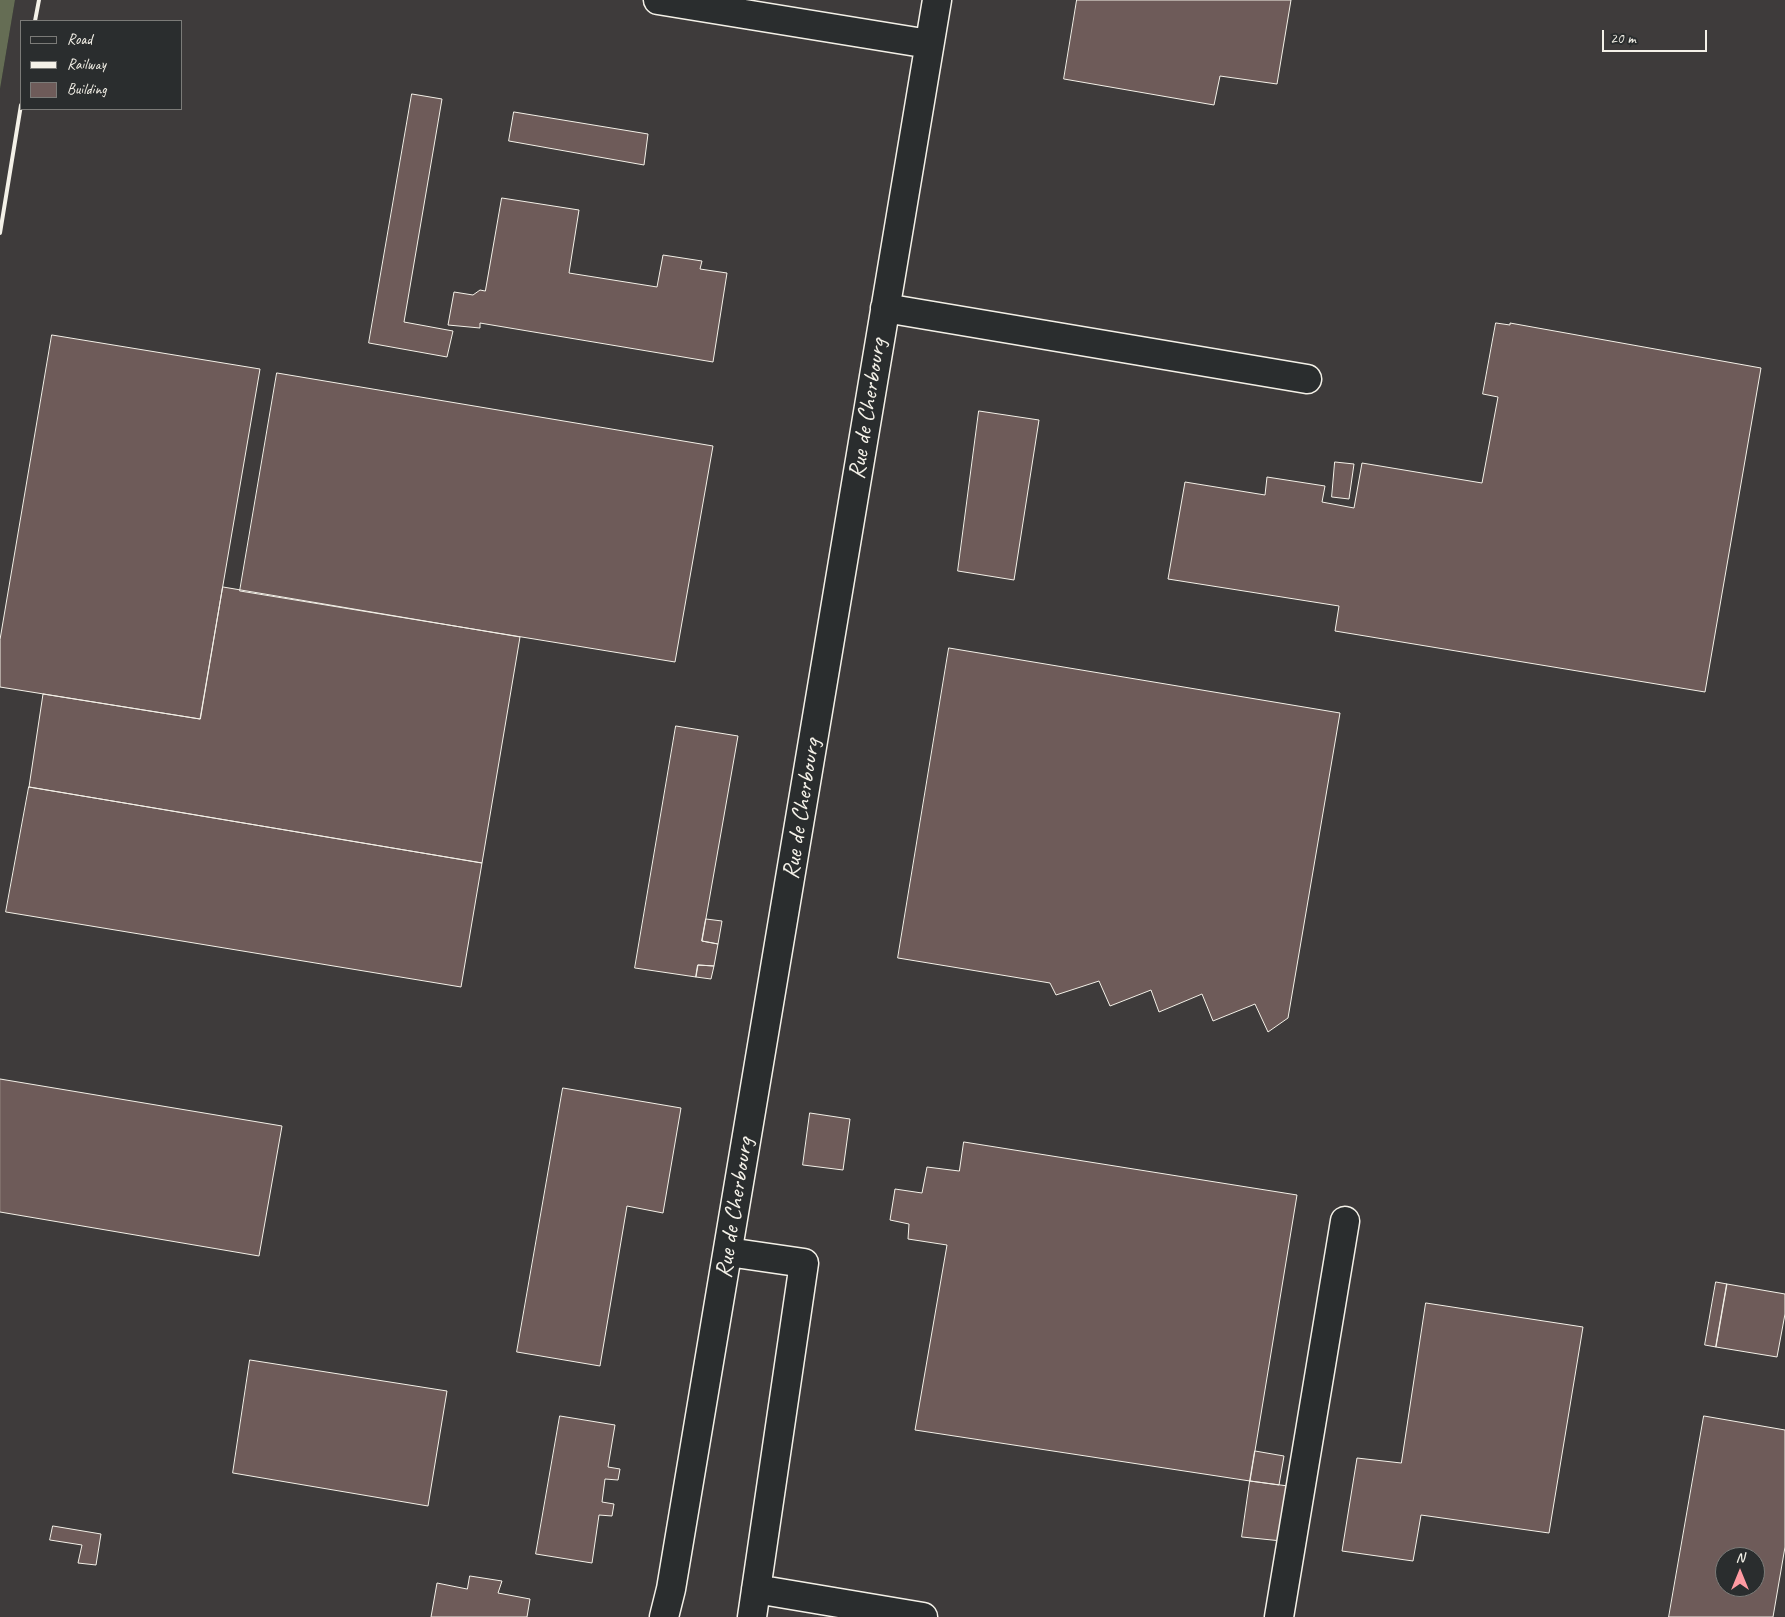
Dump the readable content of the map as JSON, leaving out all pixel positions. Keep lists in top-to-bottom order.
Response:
{
  "streets": {
    "street": ["Rue de Cherbourg"]
  },
  "legend": ["Road", "Railway", "Building"],
  "scale_bar": "20 m",
  "north": "top"
}
